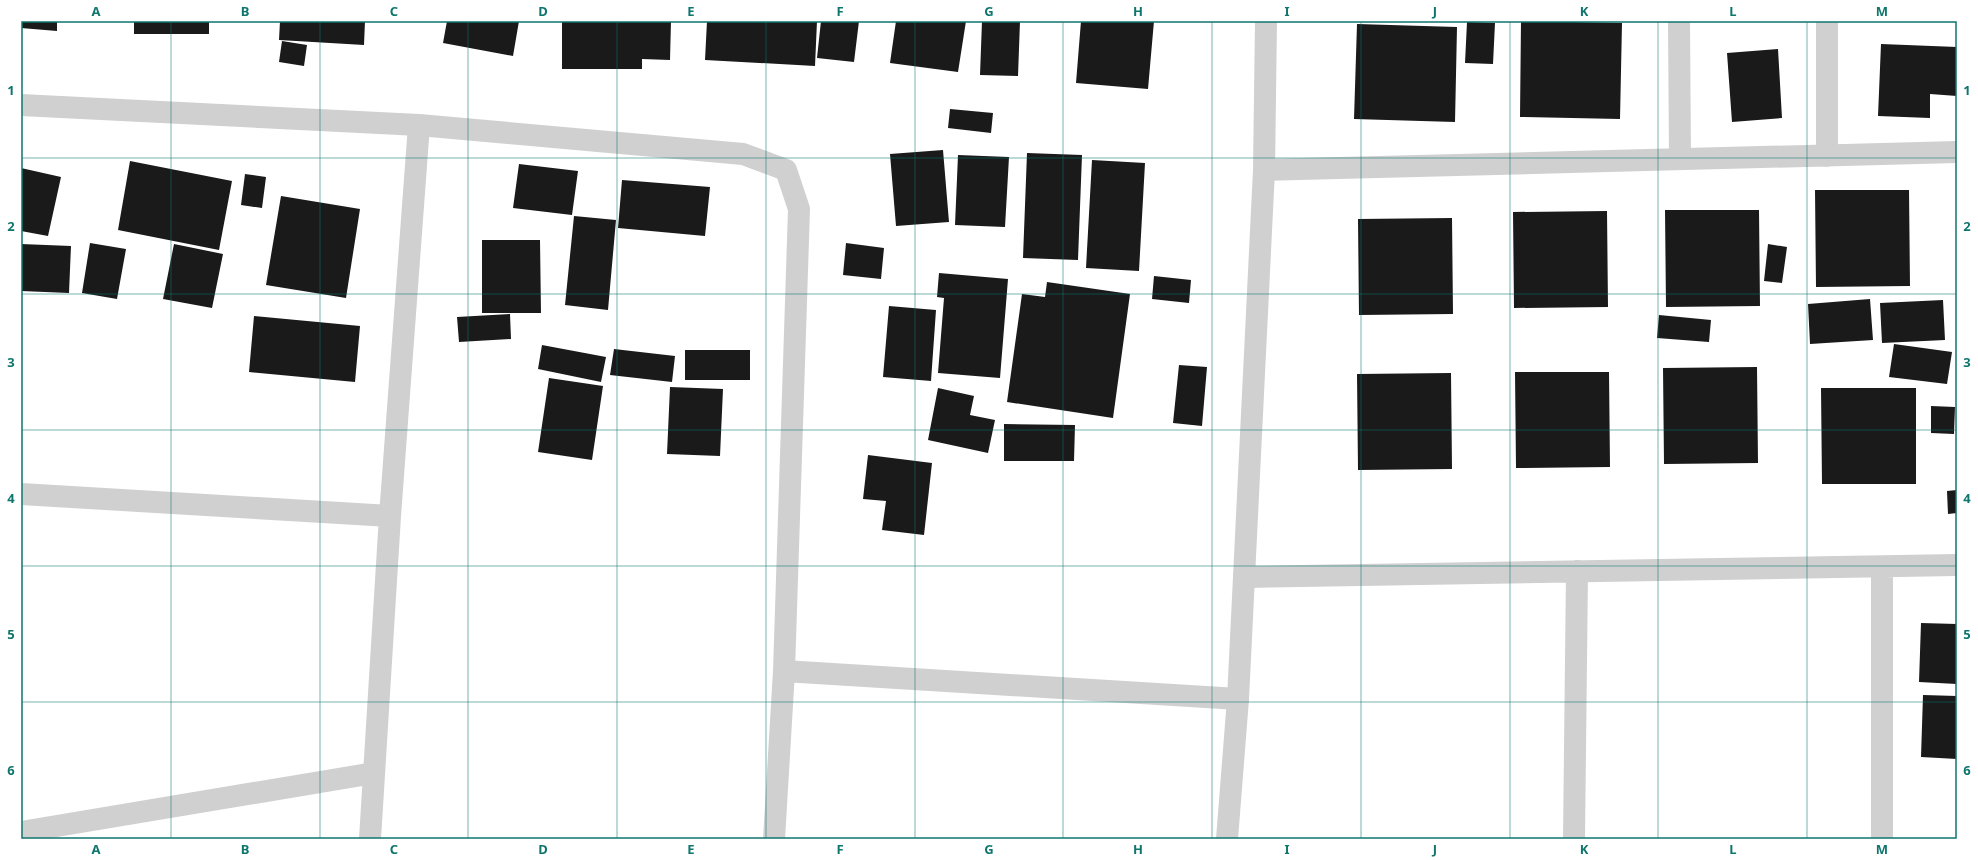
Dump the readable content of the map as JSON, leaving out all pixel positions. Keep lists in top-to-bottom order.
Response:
{
  "grid": {
    "columns": [
      "A",
      "B",
      "C",
      "D",
      "E",
      "F",
      "G",
      "H",
      "I",
      "J",
      "K",
      "L",
      "M"
    ],
    "rows": [
      "1",
      "2",
      "3",
      "4",
      "5",
      "6"
    ]
  }
}
